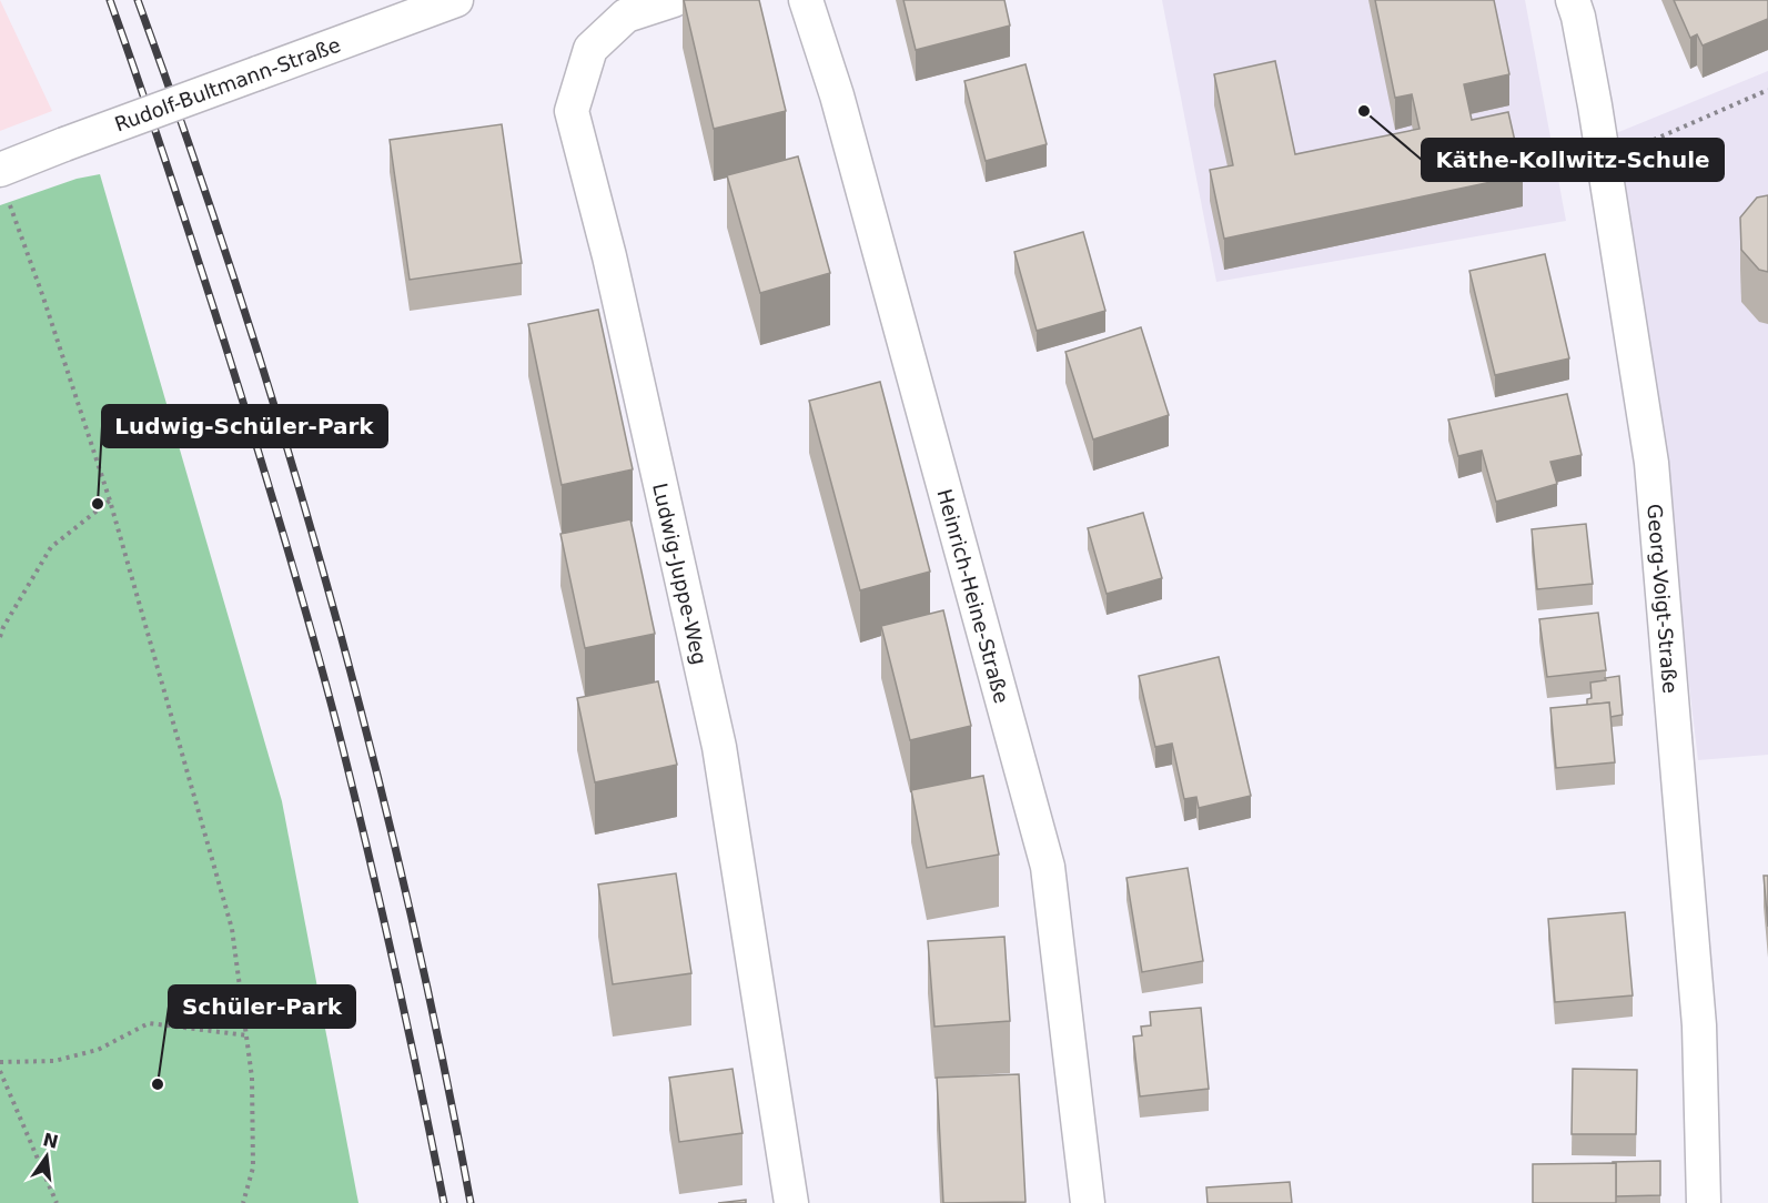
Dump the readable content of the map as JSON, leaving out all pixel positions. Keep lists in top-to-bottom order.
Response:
{
  "streets": {
    "street": [
      "Rudolf-Bultmann-Straße",
      "Ludwig-Juppe-Weg",
      "Heinrich-Heine-Straße",
      "Georg-Voigt-Straße"
    ]
  },
  "places": ["Käthe-Kollwitz-Schule", "Ludwig-Schüler-Park", "Schüler-Park"],
  "north": "top"
}
